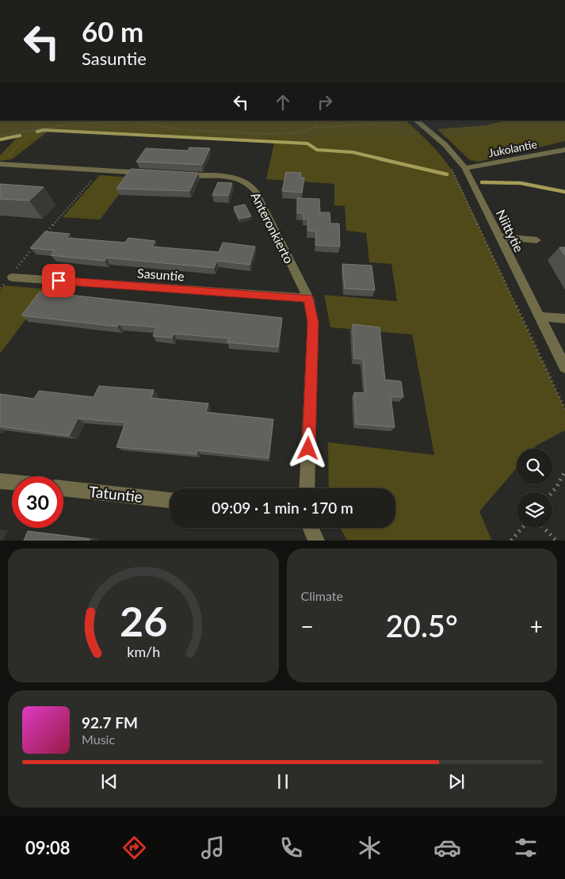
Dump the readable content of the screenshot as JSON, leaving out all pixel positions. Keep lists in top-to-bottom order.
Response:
{
  "streets": {
    "street": [
      "Jukolantie",
      "Anteronkierto",
      "Niittytie",
      "Sasuntie",
      "Tatuntie"
    ]
  },
  "crossings": [
    ["Jukolantie", "Niittytie"],
    ["Anteronkierto", "Sasuntie"]
  ],
  "page": {
    "turn": ["60 m", "Sasuntie"],
    "limit": "30",
    "trip": "09:09 · 1 min · 170 m",
    "tile": "Climate",
    "heat": ["−", "20.5°", "+"],
    "song": ["92.7 FM", "Music"],
    "tabs": "09:08",
    "gauge": ["26", "km/h"]
  }
}
